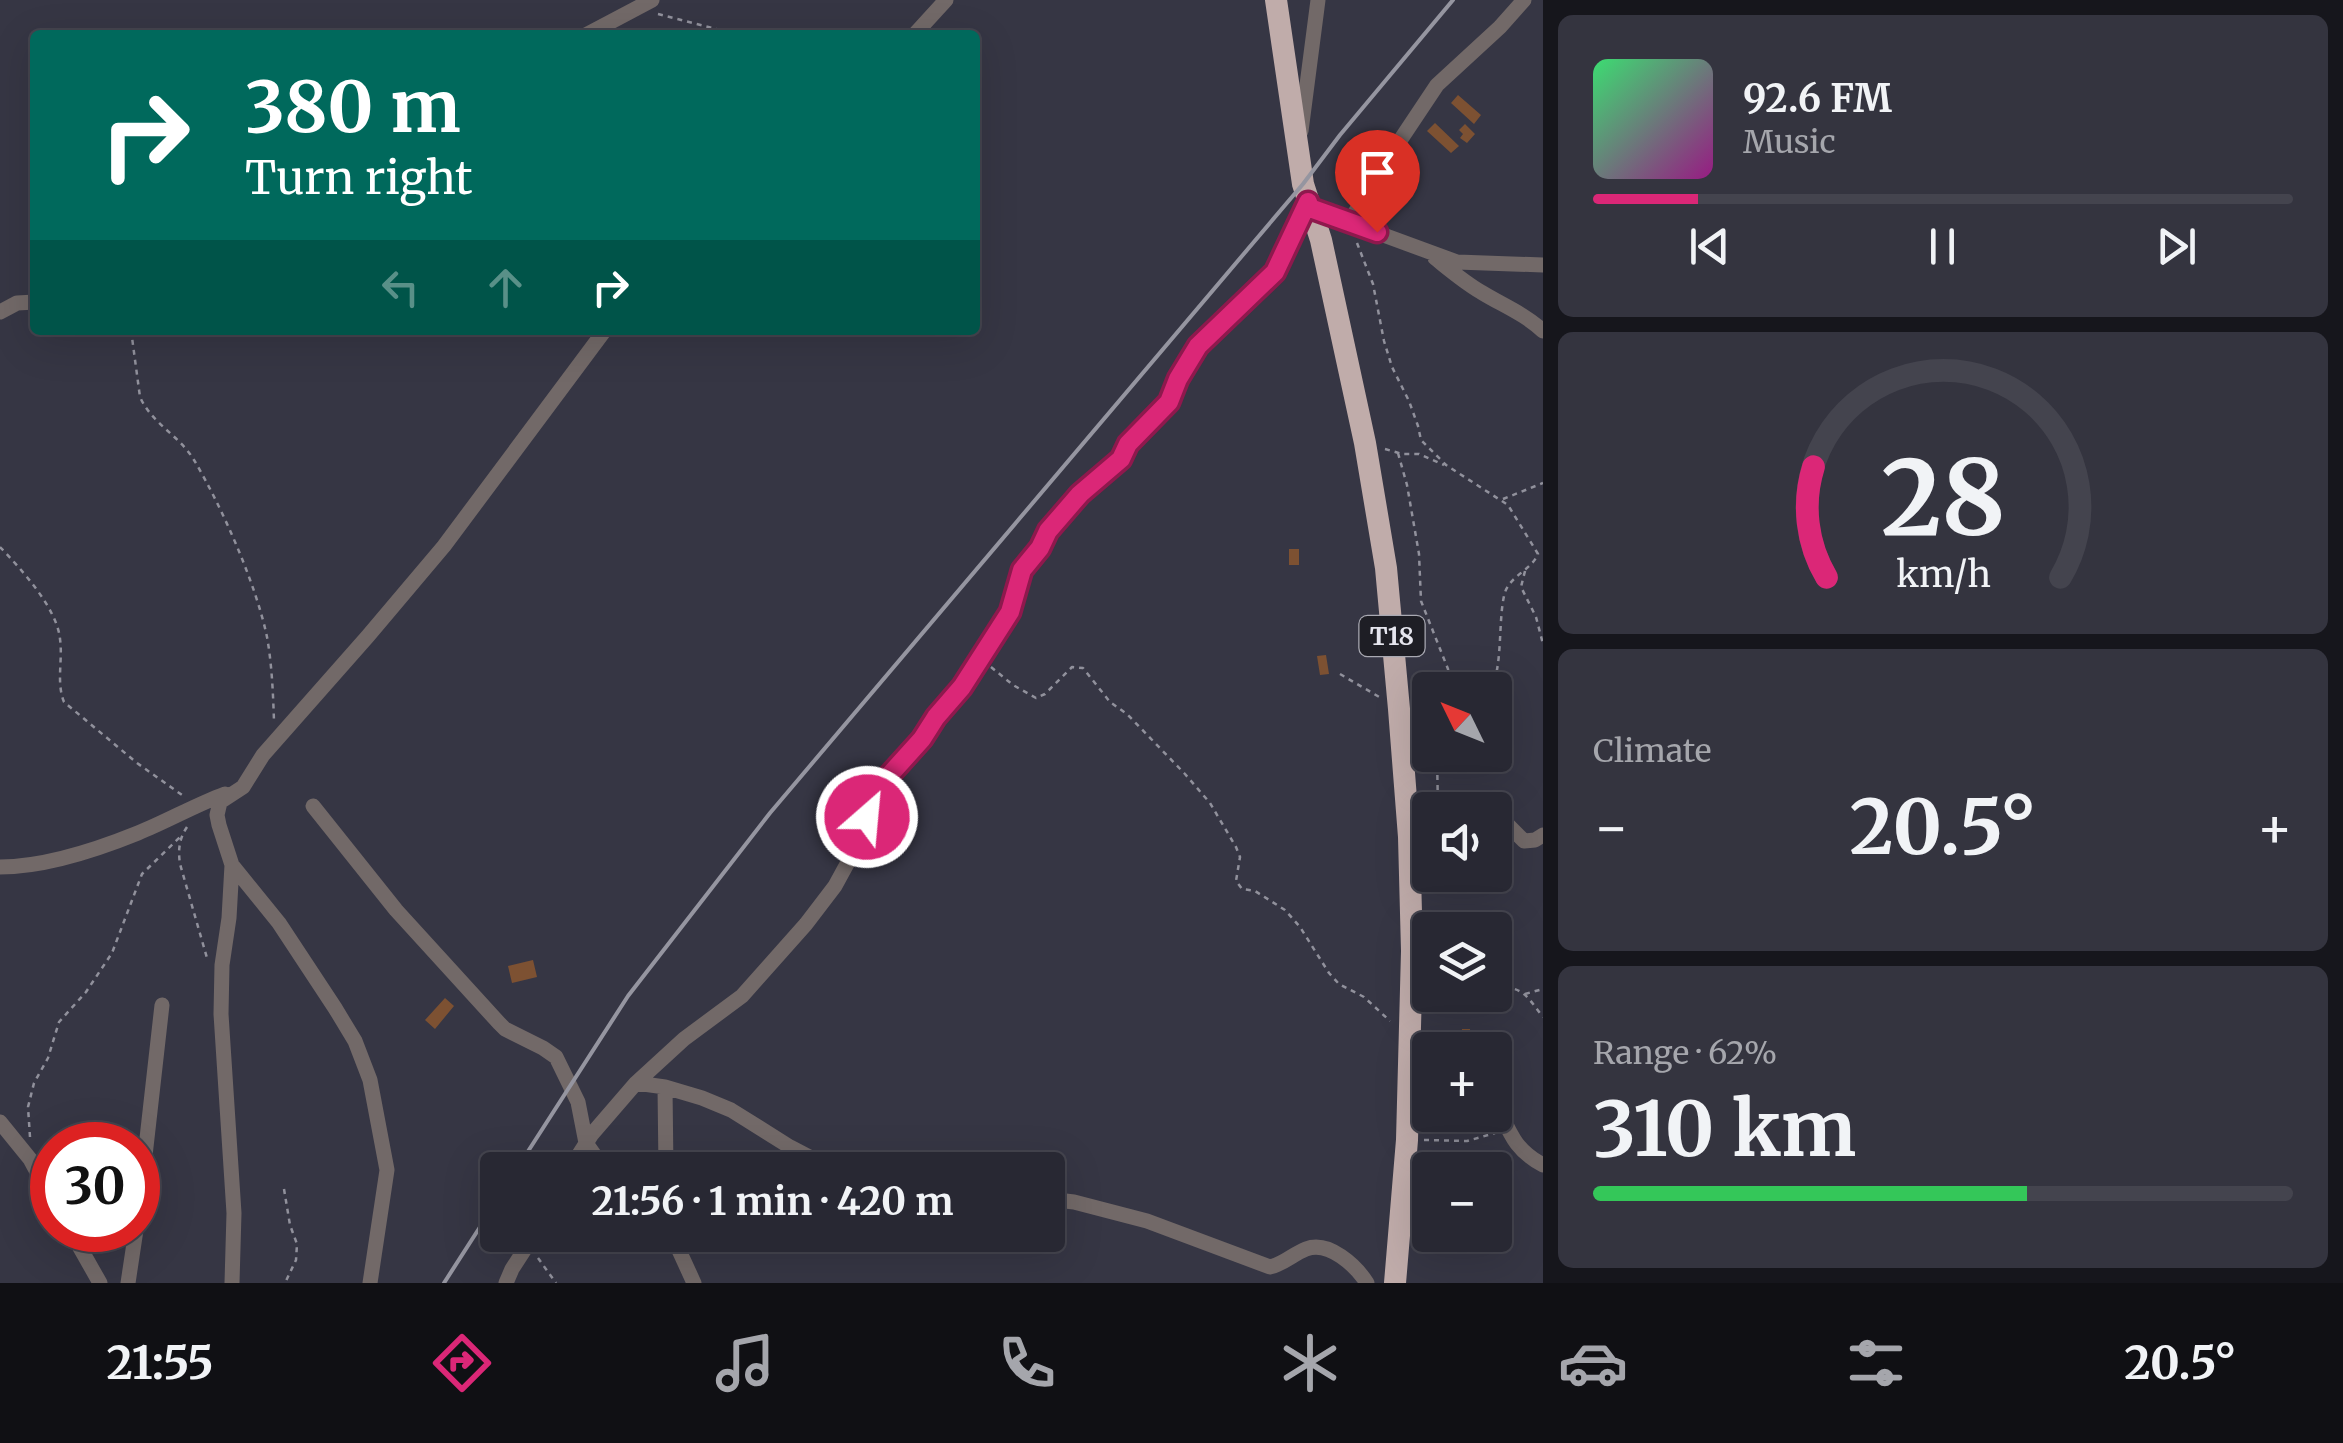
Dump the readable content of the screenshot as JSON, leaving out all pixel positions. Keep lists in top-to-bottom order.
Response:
{
  "streets": {
    "highway": ["T18"]
  },
  "north": "top left",
  "page": {
    "turn": ["380 m", "Turn right"],
    "song": ["92.6 FM", "Music"],
    "tile": [
      "Climate",
      ["Range · 62%", "310 km"]
    ],
    "map_buttons": ["+", "−"],
    "heat": ["−", "20.5°", "+"],
    "limit": "30",
    "trip": "21:56 · 1 min · 420 m",
    "tabs": ["21:55", "20.5°"],
    "gauge": ["28", "km/h"]
  }
}
